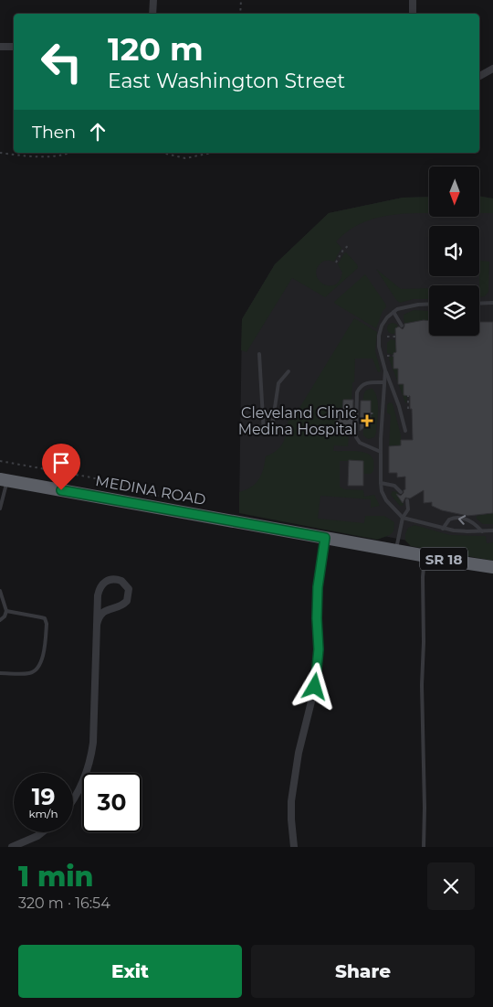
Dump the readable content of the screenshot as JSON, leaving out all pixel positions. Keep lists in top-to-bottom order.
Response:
{
  "streets": {
    "highway": ["MEDINA ROAD", "SR 18"]
  },
  "crossings": [
    ["MEDINA ROAD", "SR 18"]
  ],
  "places": {
    "health": ["Cleveland Clinic Medina Hospital"]
  },
  "north": "bottom",
  "page": {
    "turn": ["120 m", "East Washington Street"],
    "then": "Then",
    "speed": "19 km/h",
    "limit": "30",
    "heading": ["1 min", "320 m · 16:54"],
    "buttons": ["Exit", "Share"]
  }
}
